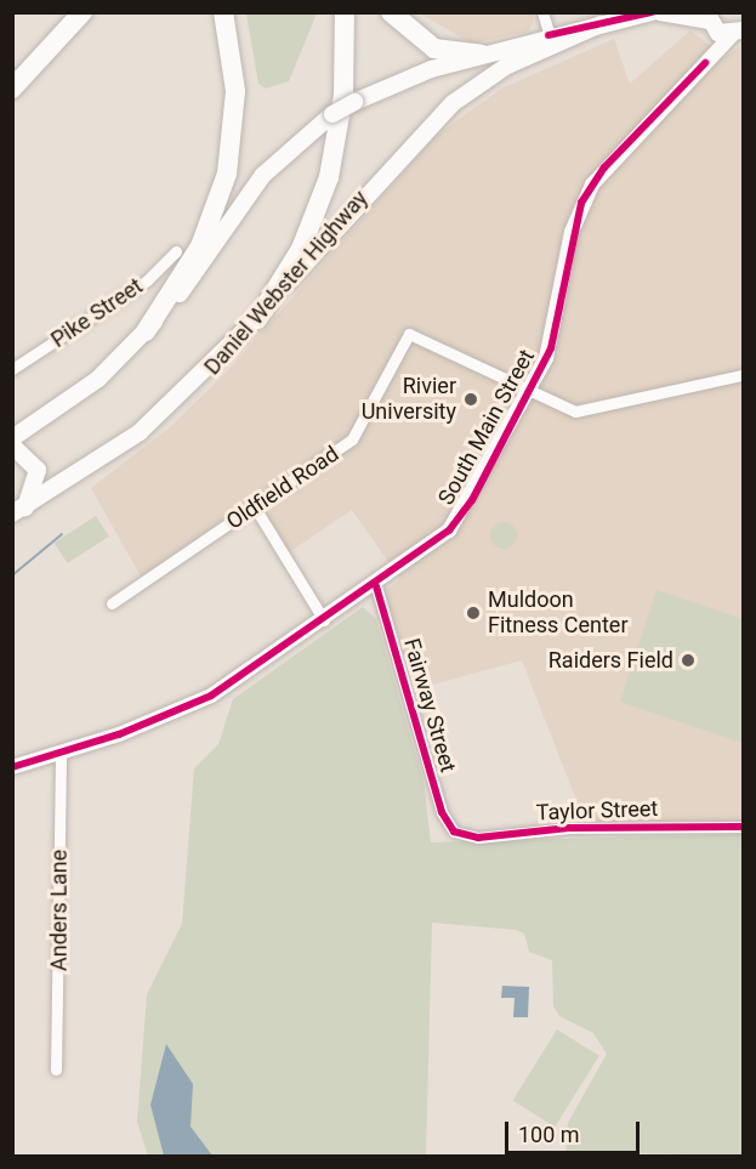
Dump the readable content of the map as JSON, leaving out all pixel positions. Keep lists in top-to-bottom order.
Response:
{
  "streets": {
    "main road": ["Daniel Webster Highway"],
    "street": [
      "Pike Street",
      "South Main Street",
      "Oldfield Road",
      "Fairway Street",
      "Taylor Street",
      "Anders Lane"
    ]
  },
  "crossings": [
    ["South Main Street", "Oldfield Road"],
    ["South Main Street", "Fairway Street"],
    ["South Main Street", "Anders Lane"],
    ["Fairway Street", "Taylor Street"]
  ],
  "places": ["Rivier University", "Muldoon Fitness Center", "Raiders Field"],
  "scale_bar": "100 m"
}
